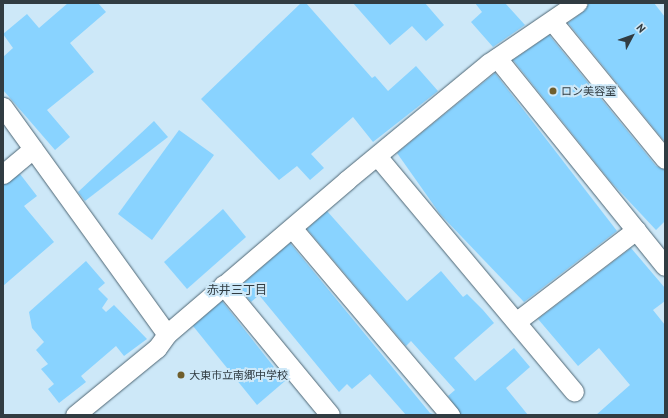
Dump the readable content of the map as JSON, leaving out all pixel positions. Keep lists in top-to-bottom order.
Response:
{
  "districts": ["赤井三丁目"],
  "places": ["ロン美容室", "大東市立南郷中学校"],
  "north": "top right"
}
